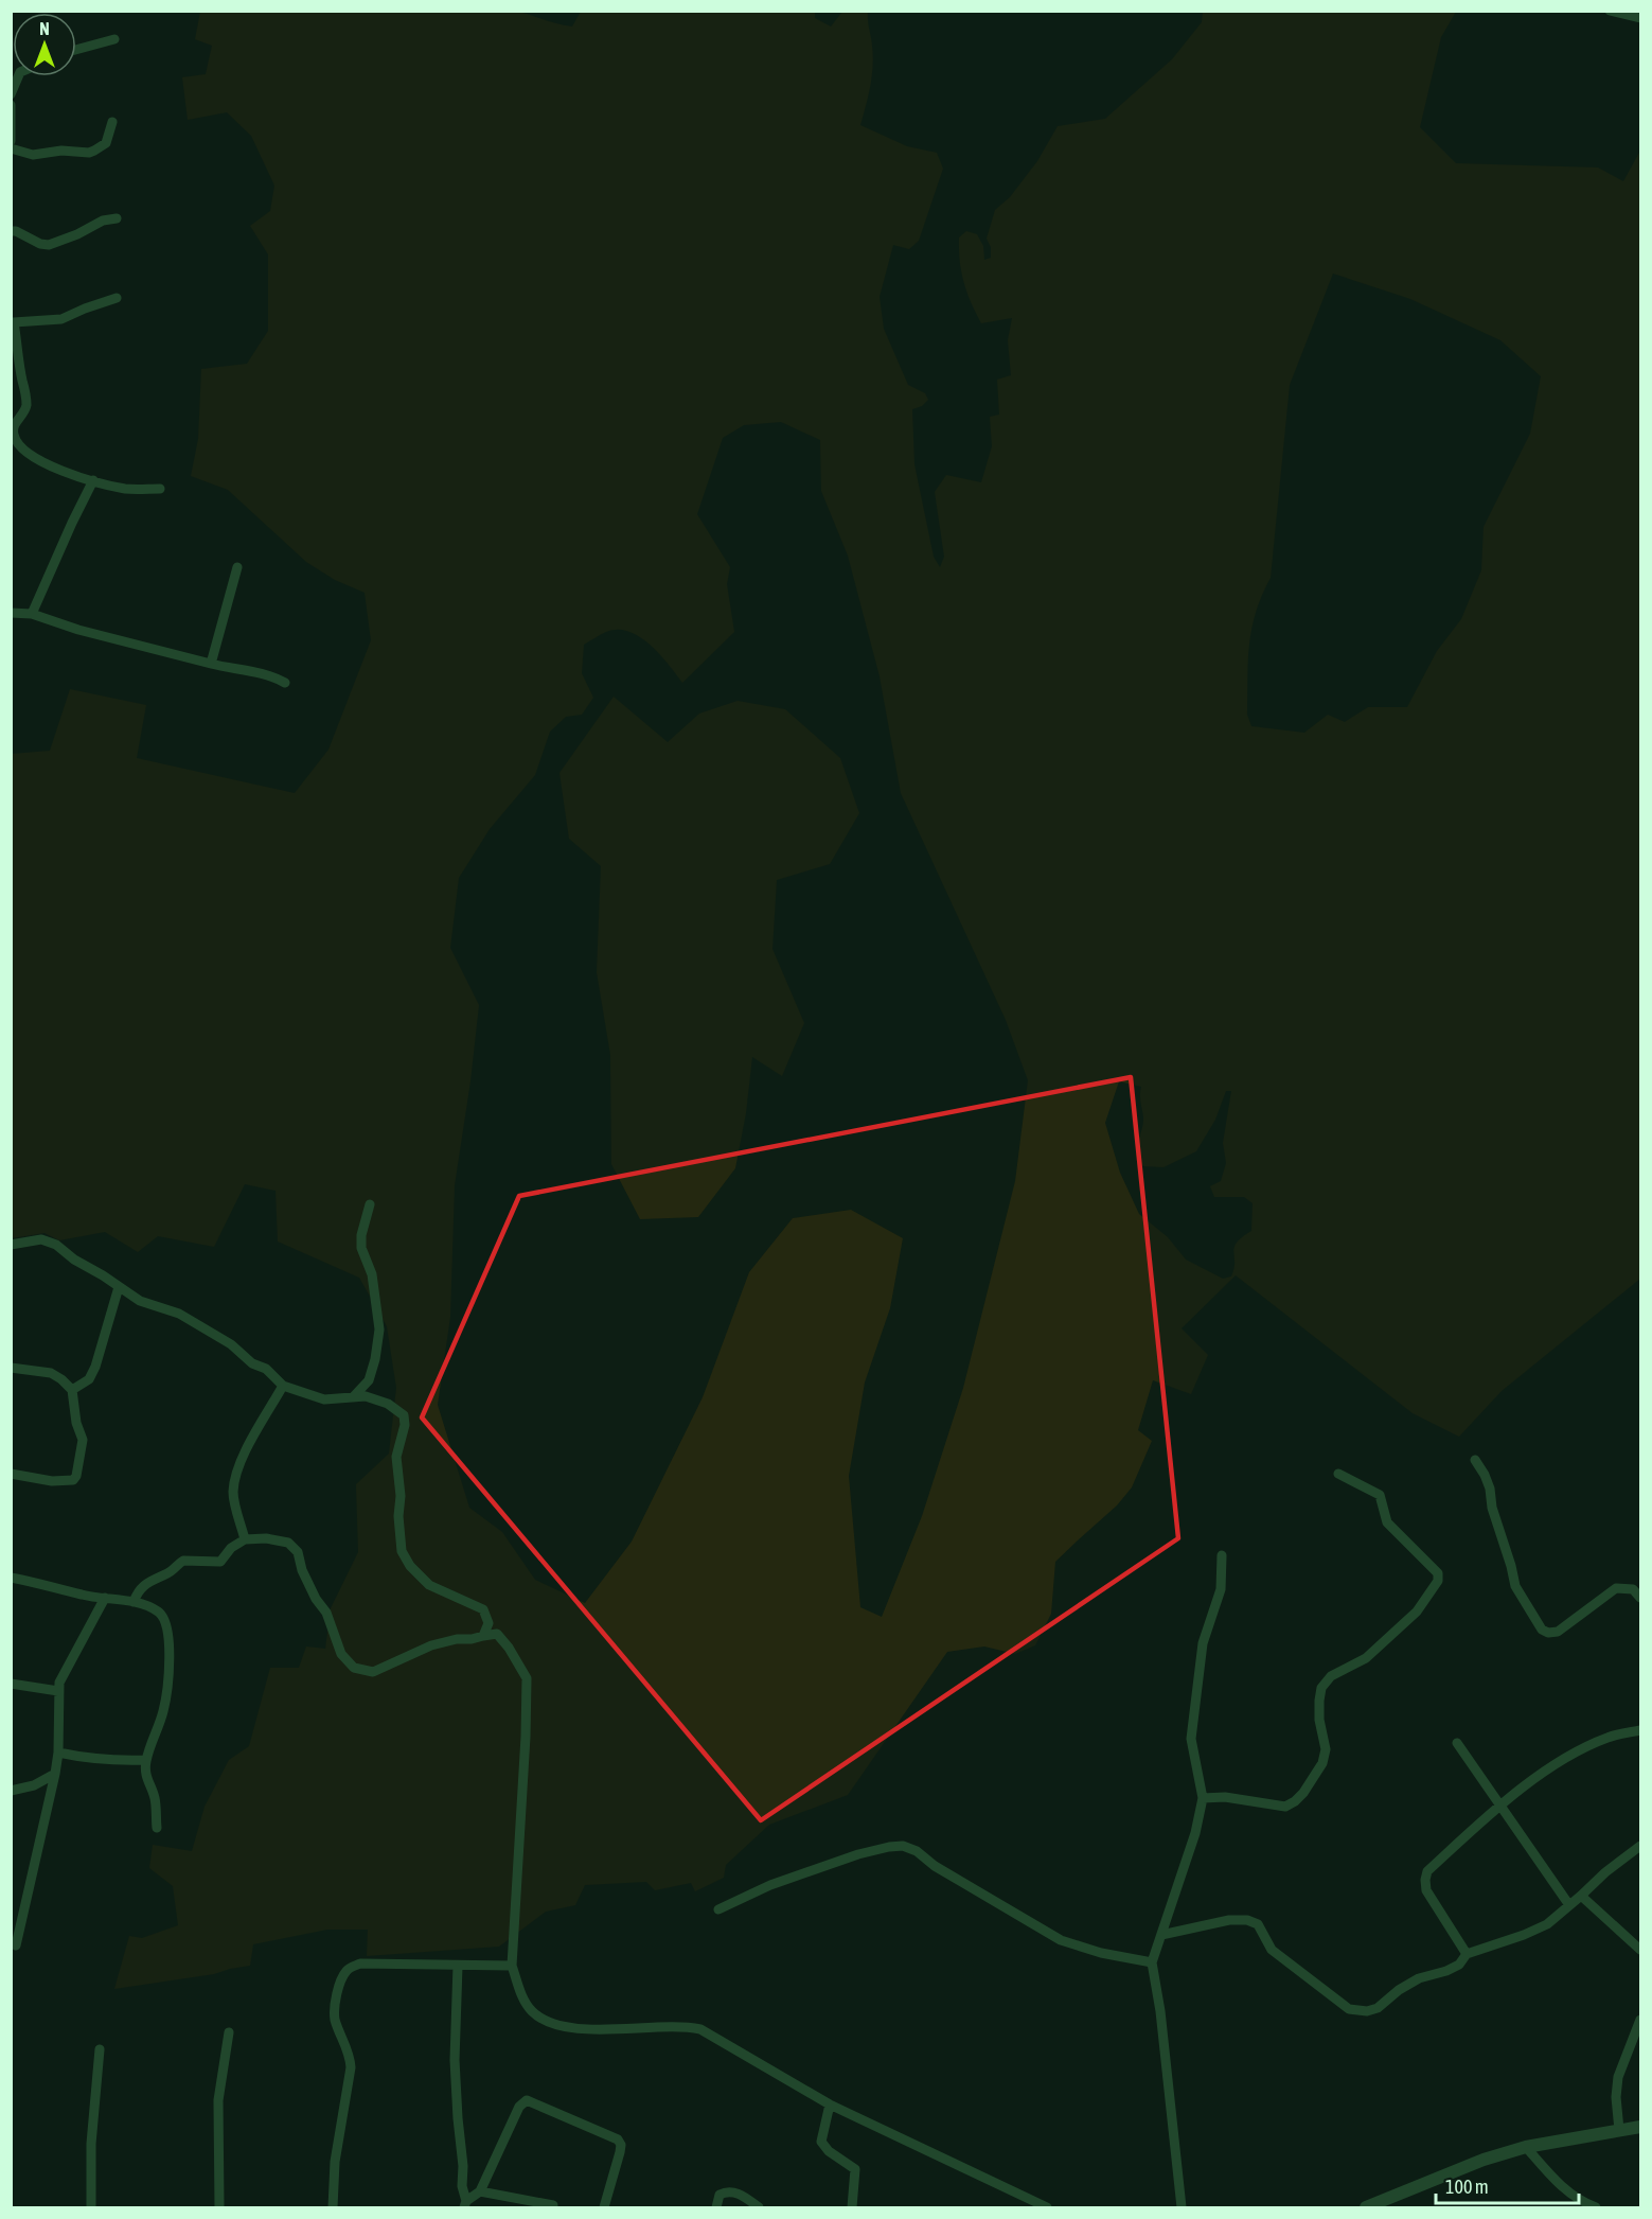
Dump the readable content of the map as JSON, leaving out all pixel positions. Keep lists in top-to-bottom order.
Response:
{
  "scale_bar": "100 m",
  "north": "top"
}
